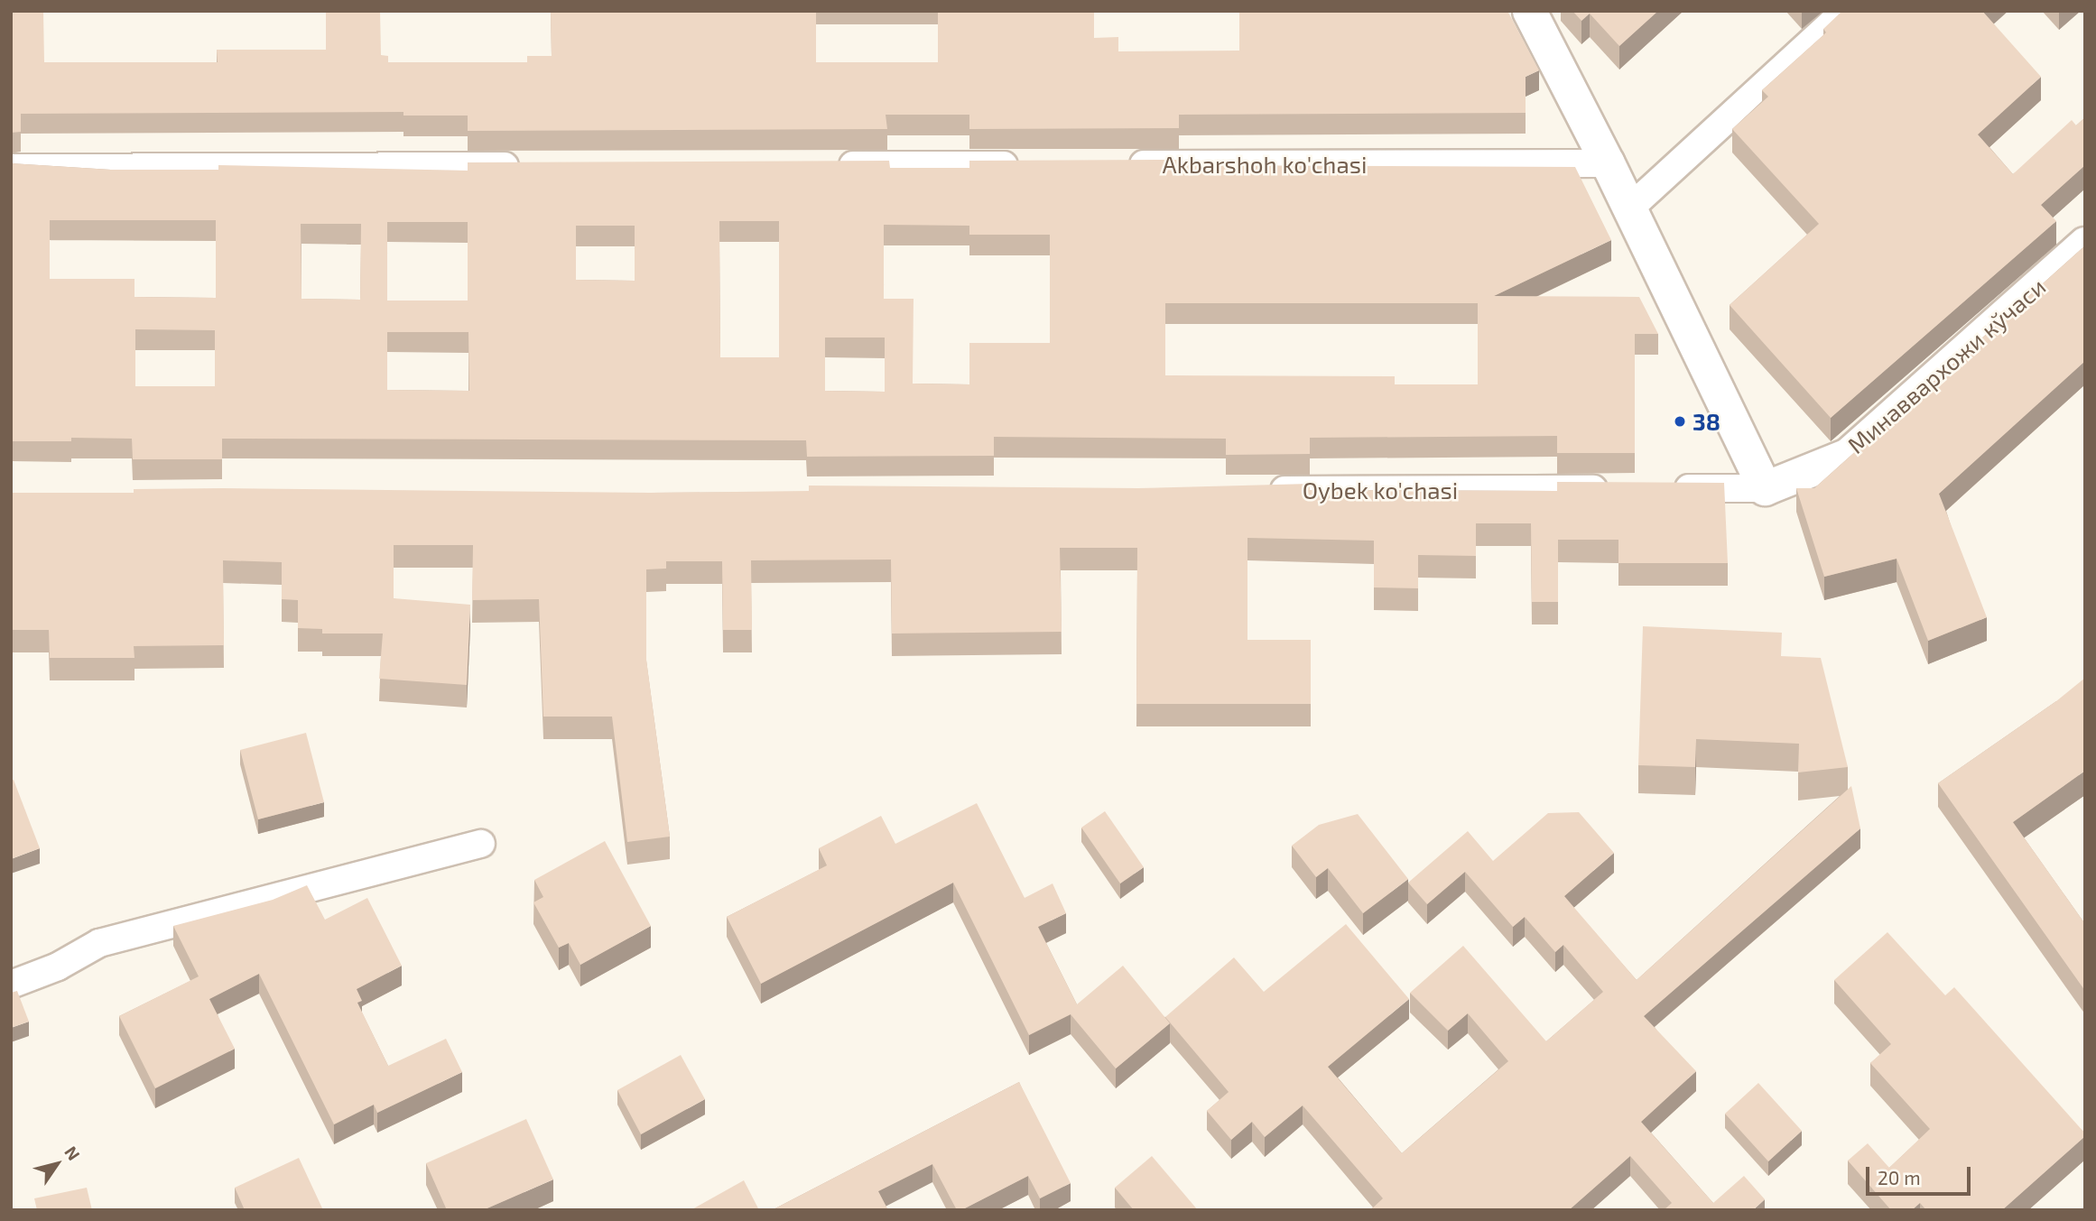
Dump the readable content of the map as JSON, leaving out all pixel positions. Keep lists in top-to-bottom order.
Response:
{
  "streets": {
    "street": ["Akbarshoh ko'chasi", "Минаввархожи кўчаси", "Oybek ko'chasi"]
  },
  "places": ["38"],
  "scale_bar": "20 m",
  "north": "top right"
}
